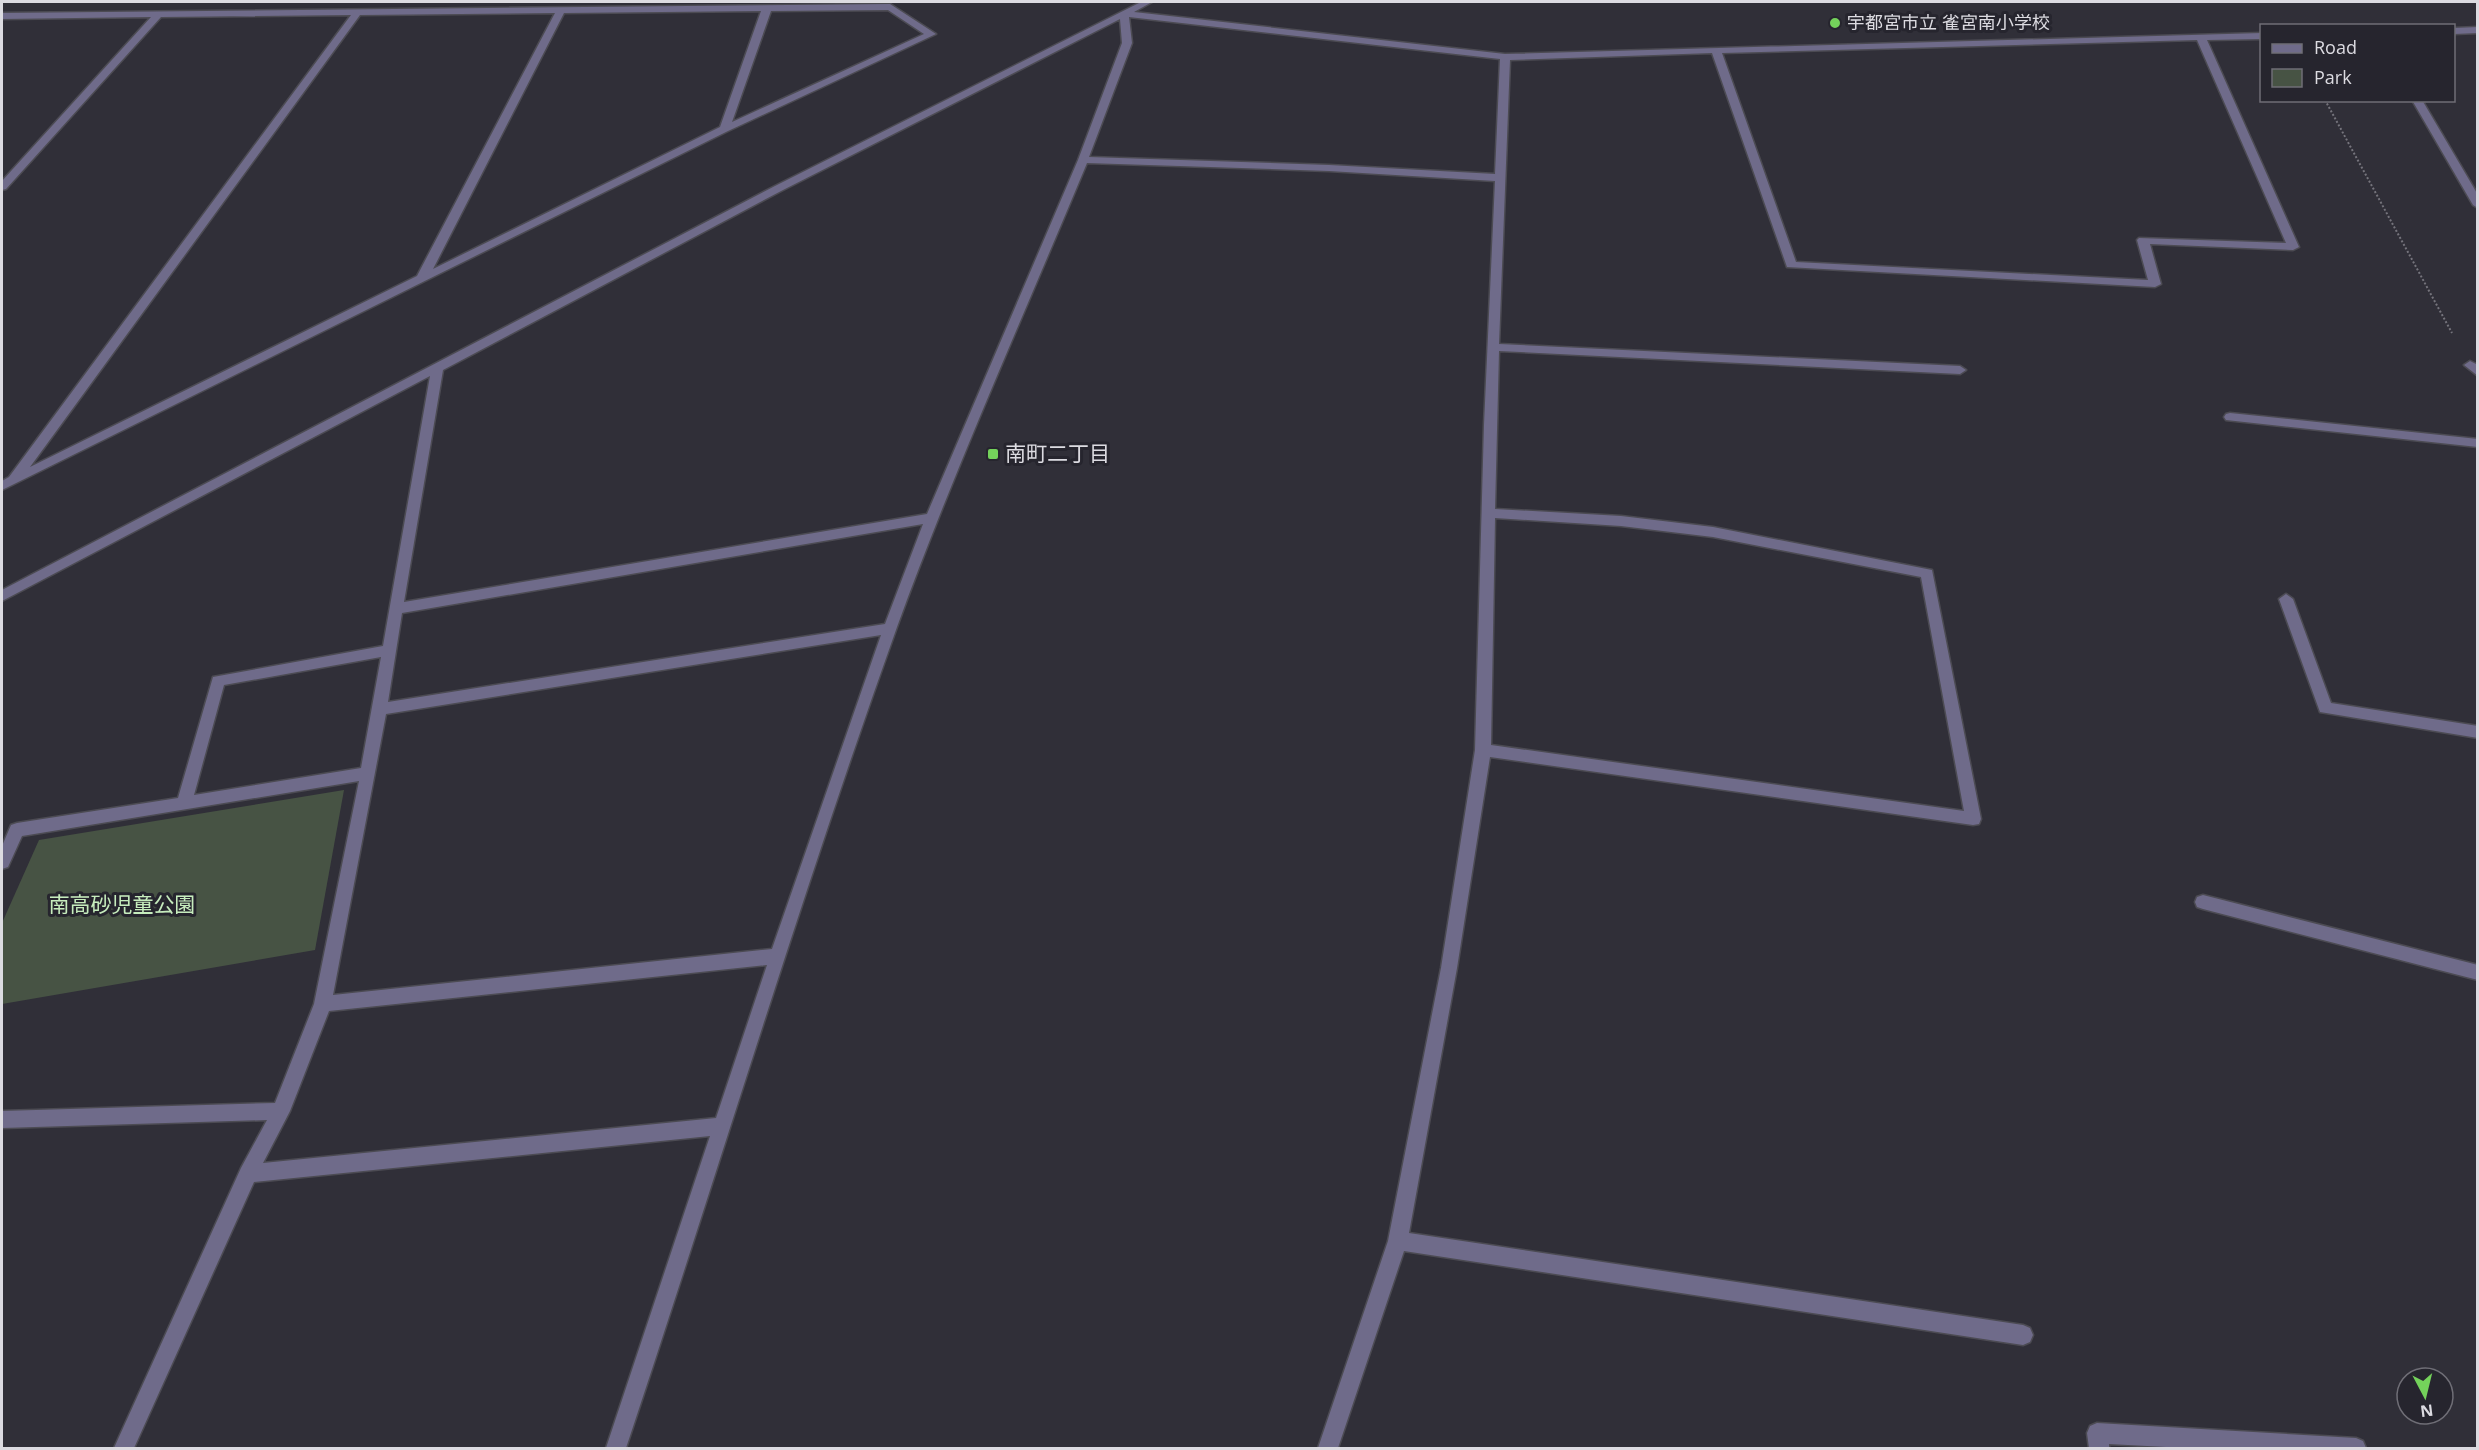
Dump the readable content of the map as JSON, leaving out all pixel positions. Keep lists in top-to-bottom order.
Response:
{
  "parks": ["南高砂児童公園"],
  "places": {
    "other": ["宇都宮市立 雀宮南小学校"],
    "transit": ["南町二丁目"]
  },
  "legend": ["Road", "Park"],
  "north": "bottom"
}
